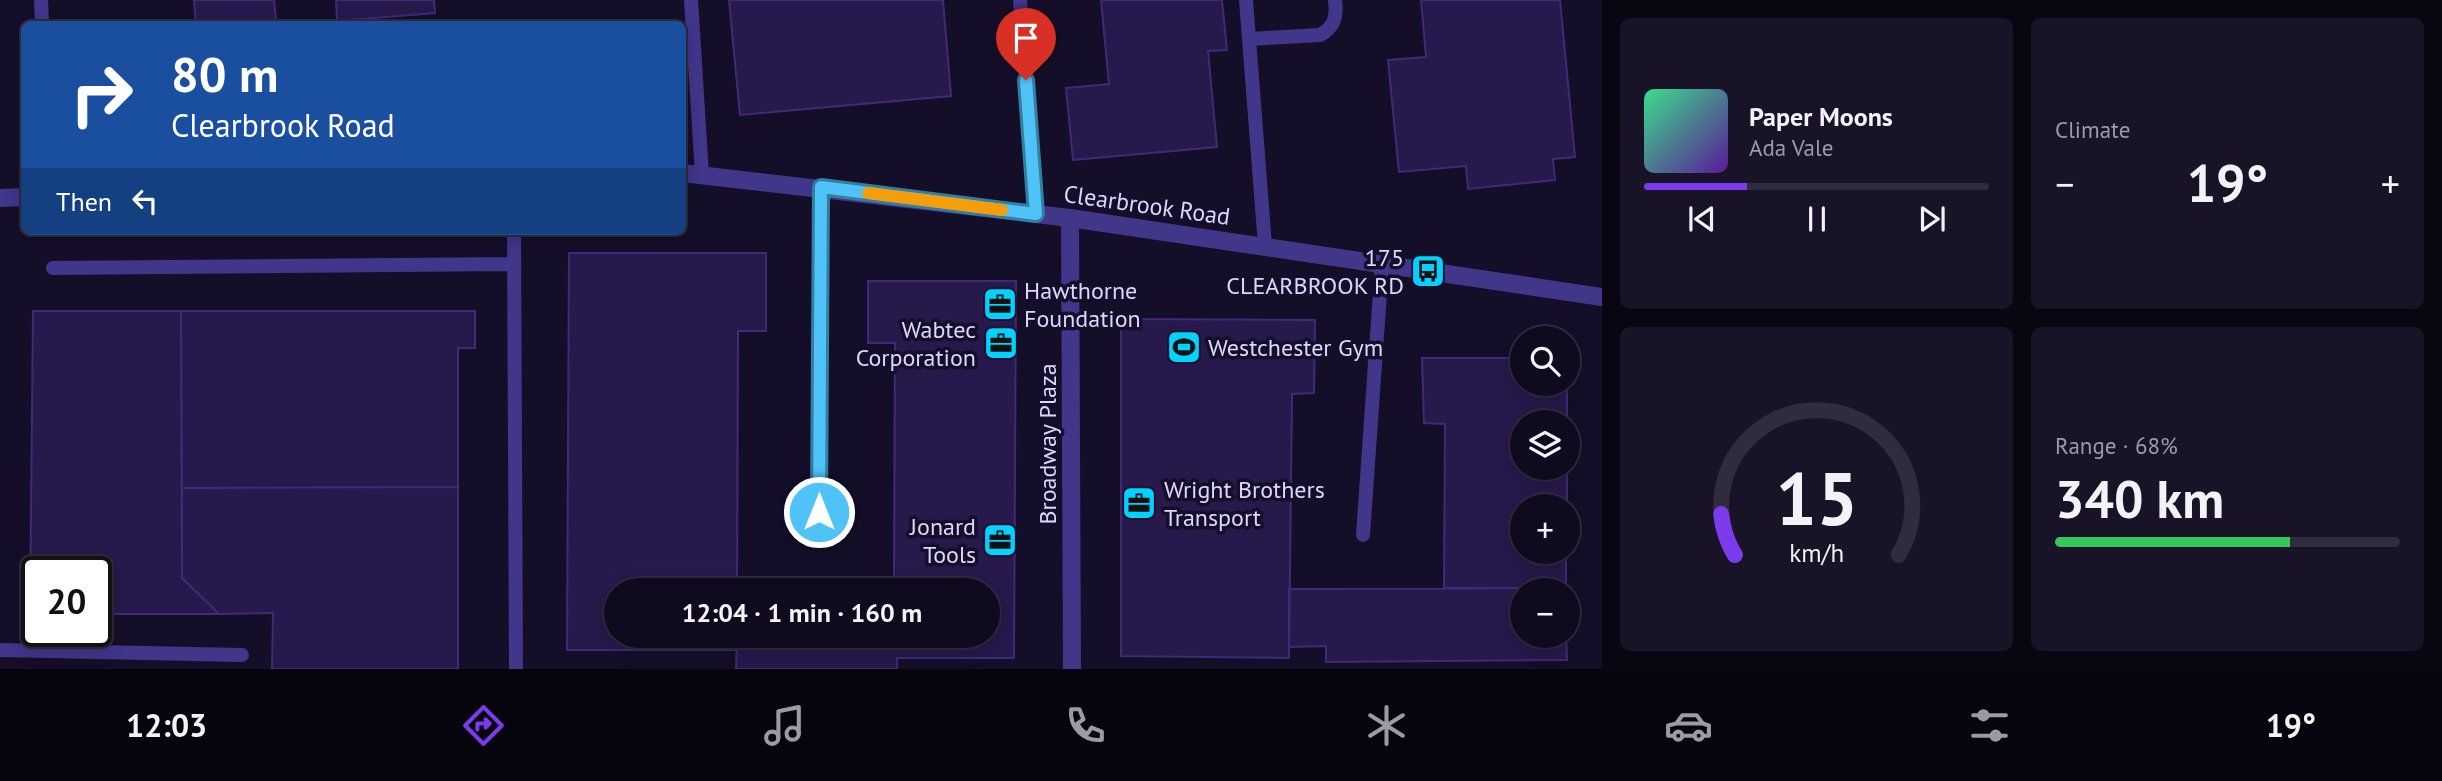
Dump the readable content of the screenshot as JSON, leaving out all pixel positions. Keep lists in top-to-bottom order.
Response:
{
  "streets": {
    "street": ["Clearbrook Road", "Broadway Plaza"]
  },
  "crossings": [
    ["Clearbrook Road", "Broadway Plaza"]
  ],
  "places": {
    "bus stop": ["175 CLEARBROOK RD"],
    "office": [
      "Hawthorne Foundation",
      "Wabtec Corporation",
      "Wright Brothers Transport",
      "Jonard Tools"
    ],
    "sports": ["Westchester Gym"]
  },
  "page": {
    "tile": [
      "Climate",
      ["Range · 68%", "340 km"]
    ],
    "turn": ["80 m", "Clearbrook Road"],
    "song": ["Paper Moons", "Ada Vale"],
    "heat": ["−", "19°", "+"],
    "then": "Then",
    "map_buttons": ["+", "−"],
    "limit": "20",
    "trip": "12:04 · 1 min · 160 m",
    "tabs": ["12:03", "19°"],
    "gauge": ["15", "km/h"]
  }
}
